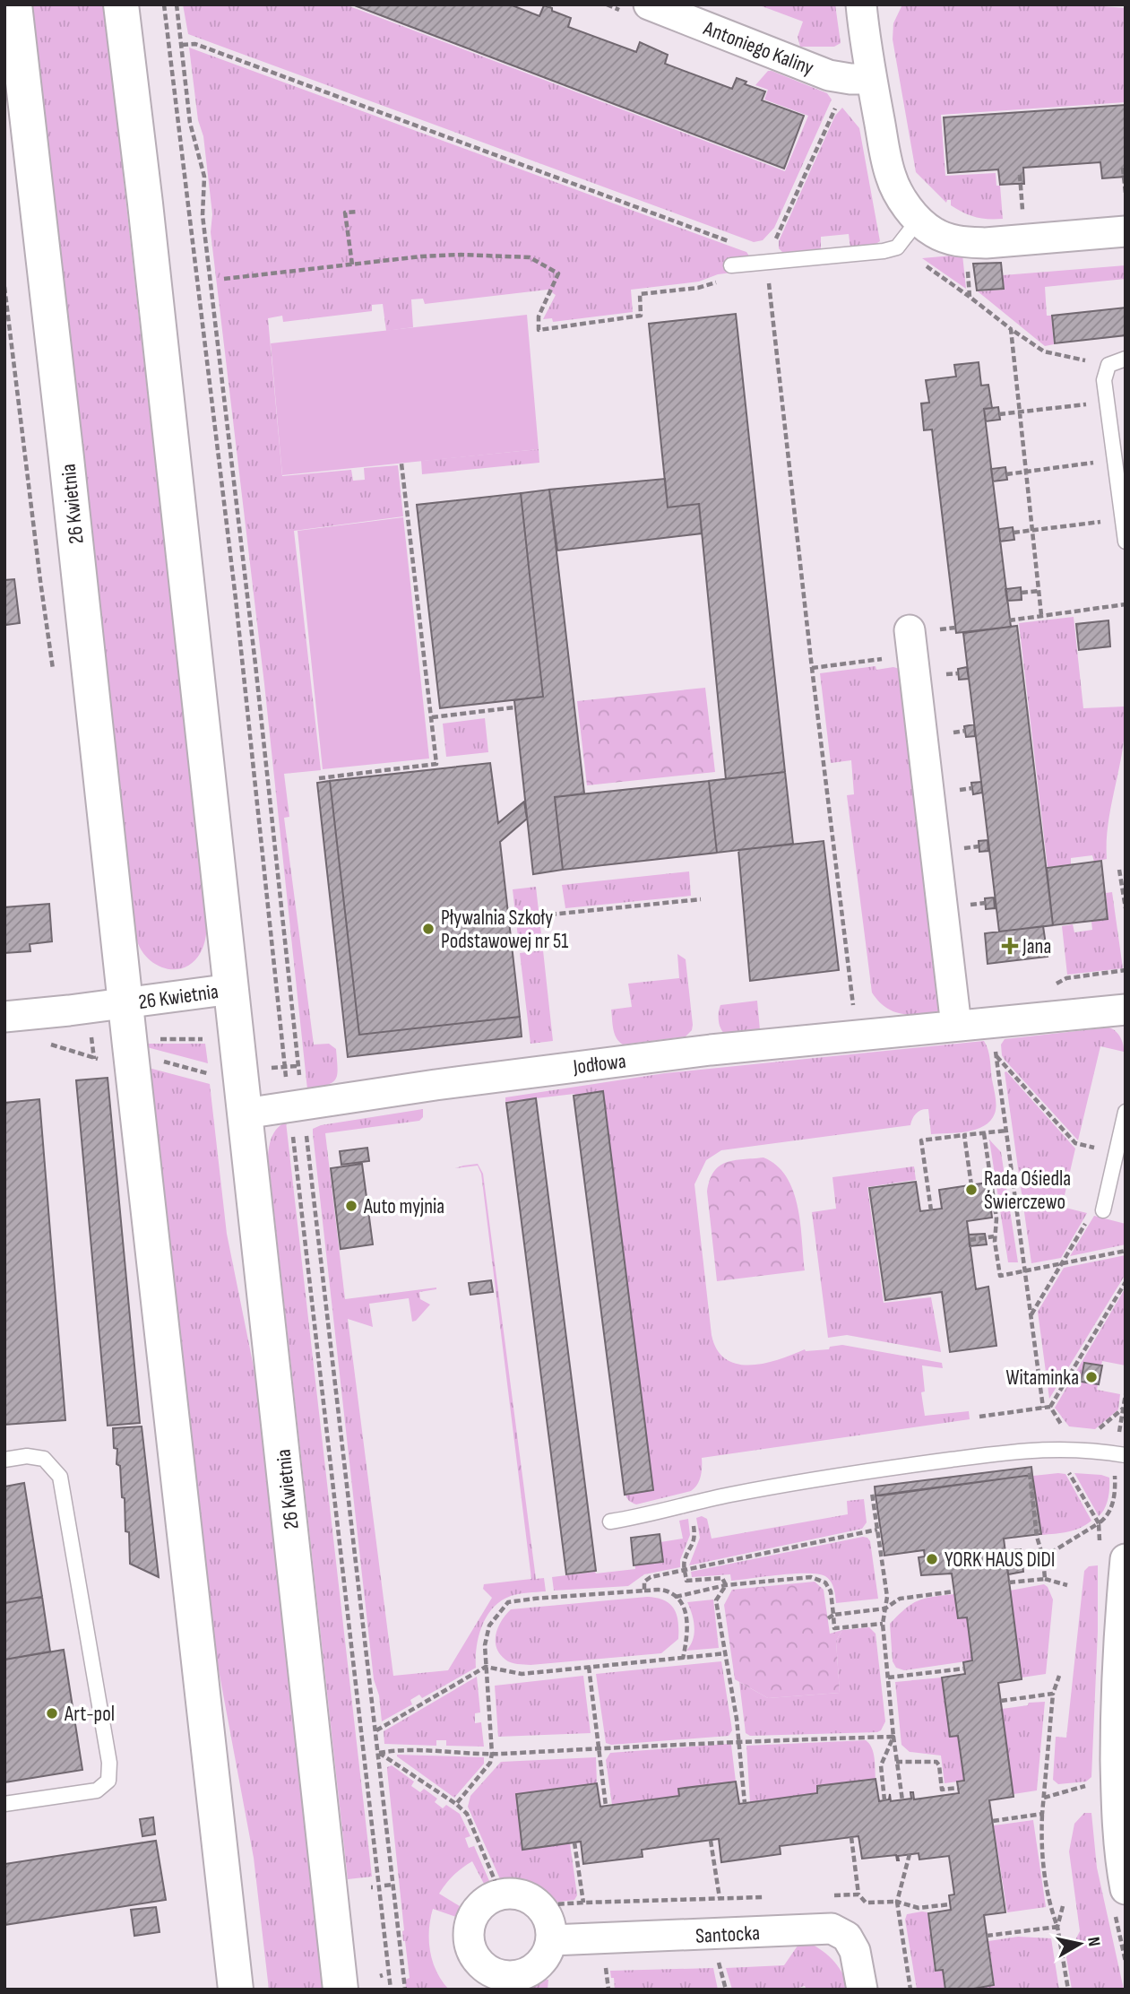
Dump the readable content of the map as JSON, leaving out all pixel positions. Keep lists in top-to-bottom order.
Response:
{
  "streets": {
    "street": [
      "Antoniego Kaliny",
      "26 Kwietnia",
      "Jodłowa",
      "Santocka"
    ]
  },
  "crossings": [
    ["26 Kwietnia", "Jodłowa"]
  ],
  "places": {
    "other": [
      "Pływalnia Szkoły Podstawowej nr 51",
      "Rada Ośiedla Świerczewo",
      "Auto myjnia",
      "Witaminka",
      "YORK HAUS DIDI",
      "Art-pol"
    ],
    "health": ["Jana"]
  },
  "north": "right"
}
